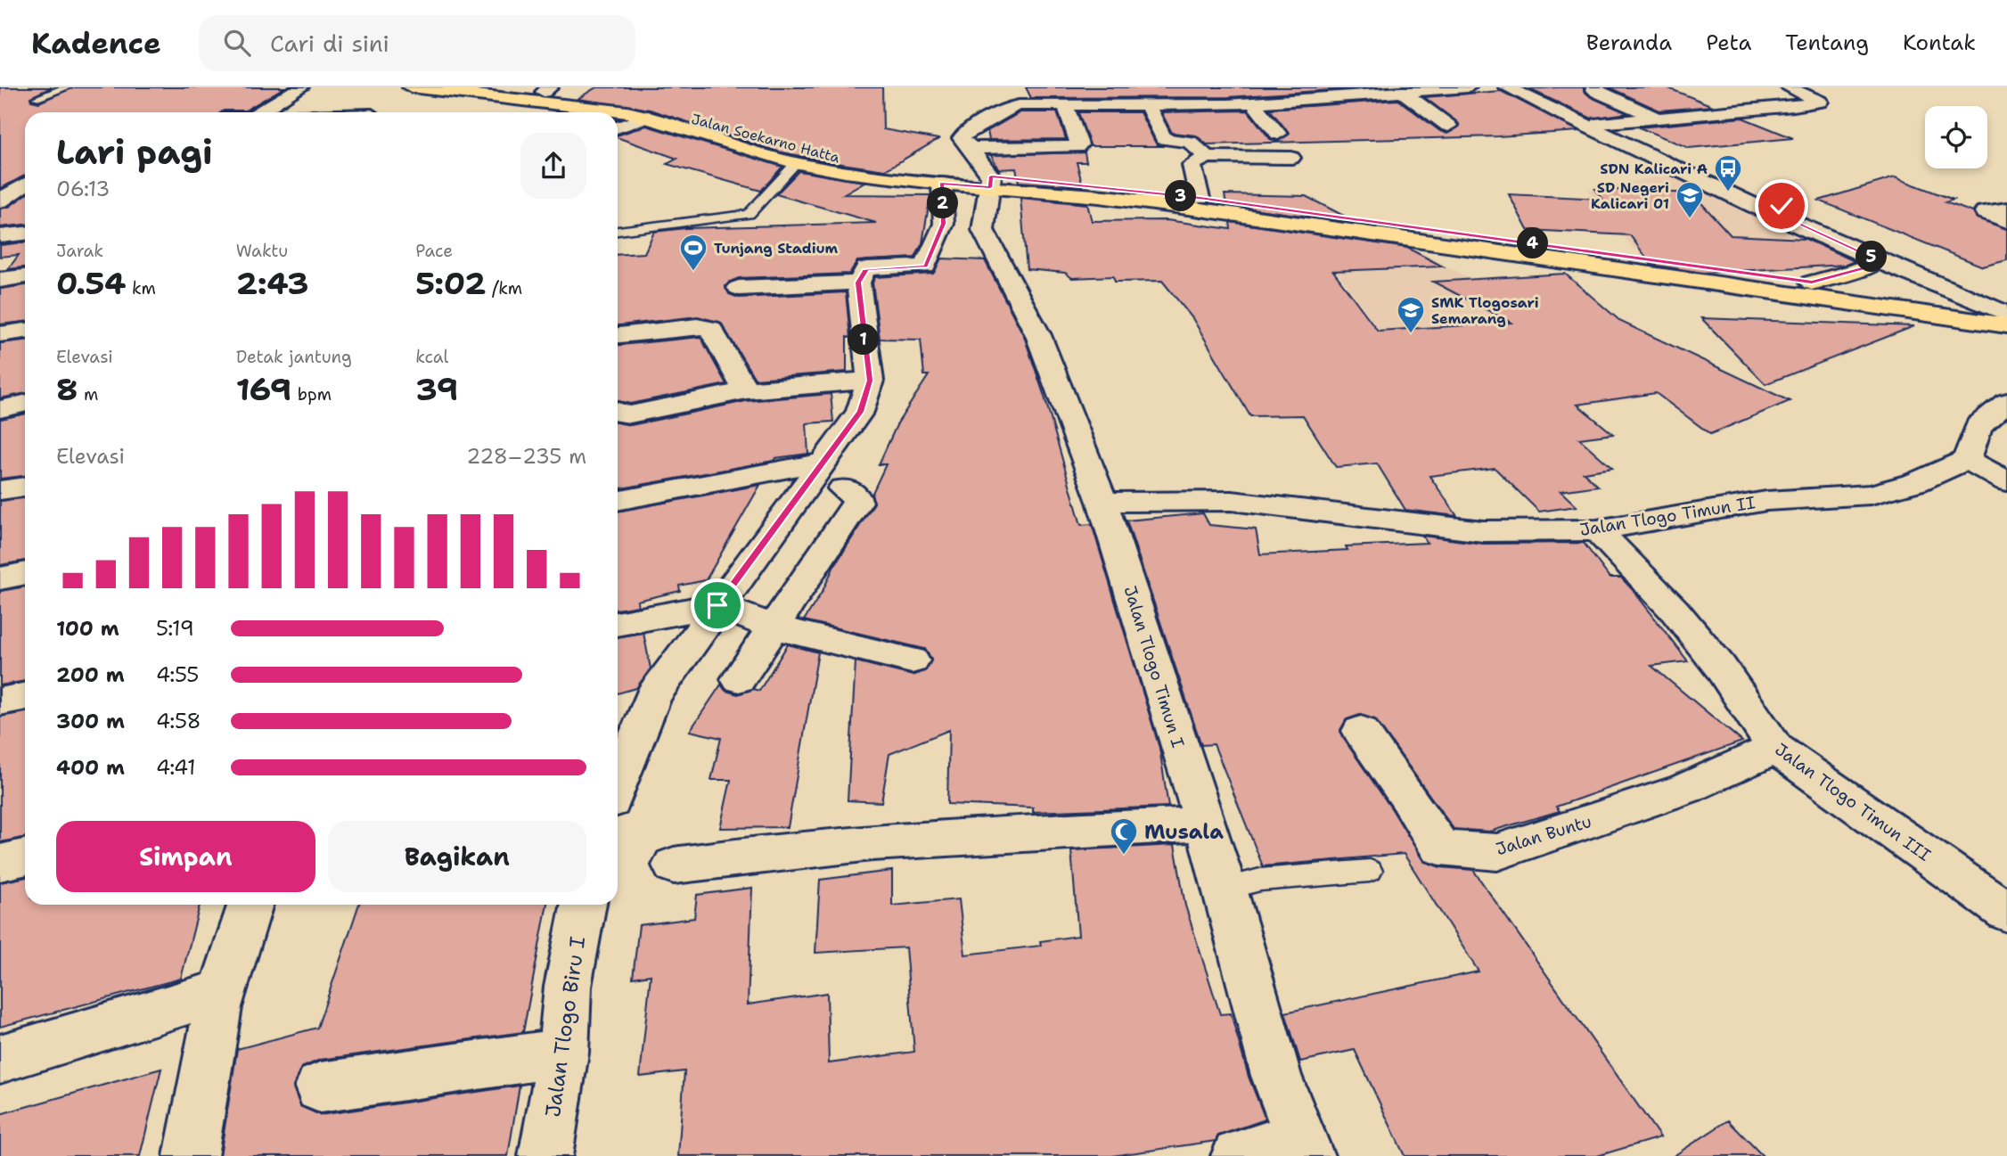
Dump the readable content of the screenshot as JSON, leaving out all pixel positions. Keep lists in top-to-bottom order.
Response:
{
  "streets": {
    "main road": ["Jalan Soekarno Hatta"],
    "street": [
      "Jalan Tlogo Timun II",
      "Jalan Tlogo Timun I",
      "Jalan Tlogo Timun III",
      "Jalan Buntu",
      "Jalan Tlogo Biru I"
    ]
  },
  "crossings": [
    ["Jalan Soekarno Hatta", "Jalan Tlogo Timun I"],
    ["Jalan Tlogo Timun II", "Jalan Tlogo Timun I"],
    ["Jalan Tlogo Timun II", "Jalan Tlogo Timun III"],
    ["Jalan Tlogo Timun III", "Jalan Buntu"]
  ],
  "places": {
    "bus stop": ["SDN Kalicari A"],
    "school or university": ["SD Negeri Kalicari 01", "SMK Tlogosari Semarang"],
    "sports": ["Tunjang Stadium"],
    "mosque": ["Musala"]
  },
  "page": {
    "header": "Kadence",
    "search": "Cari di sini",
    "nav": [
      "Beranda",
      "Peta",
      "Tentang",
      "Kontak"
    ],
    "heading": ["Lari pagi", "06:13"],
    "pins": [
      "3",
      "2",
      "4",
      "5",
      "1"
    ],
    "stats": [
      ["Jarak", "0.54 km"],
      ["Waktu", "2:43"],
      ["Pace", "5:02 /km"],
      ["Elevasi", "8 m"],
      ["Detak jantung", "169 bpm"],
      ["kcal", "39"]
    ],
    "chart": ["Elevasi", "228–235 m"],
    "list": [
      {
        "name": "100 m",
        "note": "5:19"
      },
      {
        "name": "200 m",
        "note": "4:55"
      },
      {
        "name": "300 m",
        "note": "4:58"
      },
      {
        "name": "400 m",
        "note": "4:41"
      }
    ],
    "buttons": ["Simpan", "Bagikan"]
  }
}
